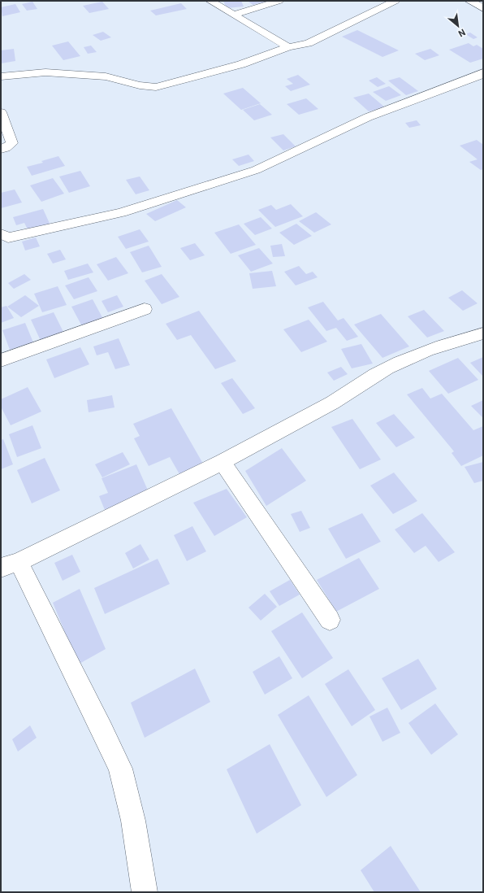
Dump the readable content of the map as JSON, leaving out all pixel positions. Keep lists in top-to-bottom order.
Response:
{
  "north": "bottom right"
}
